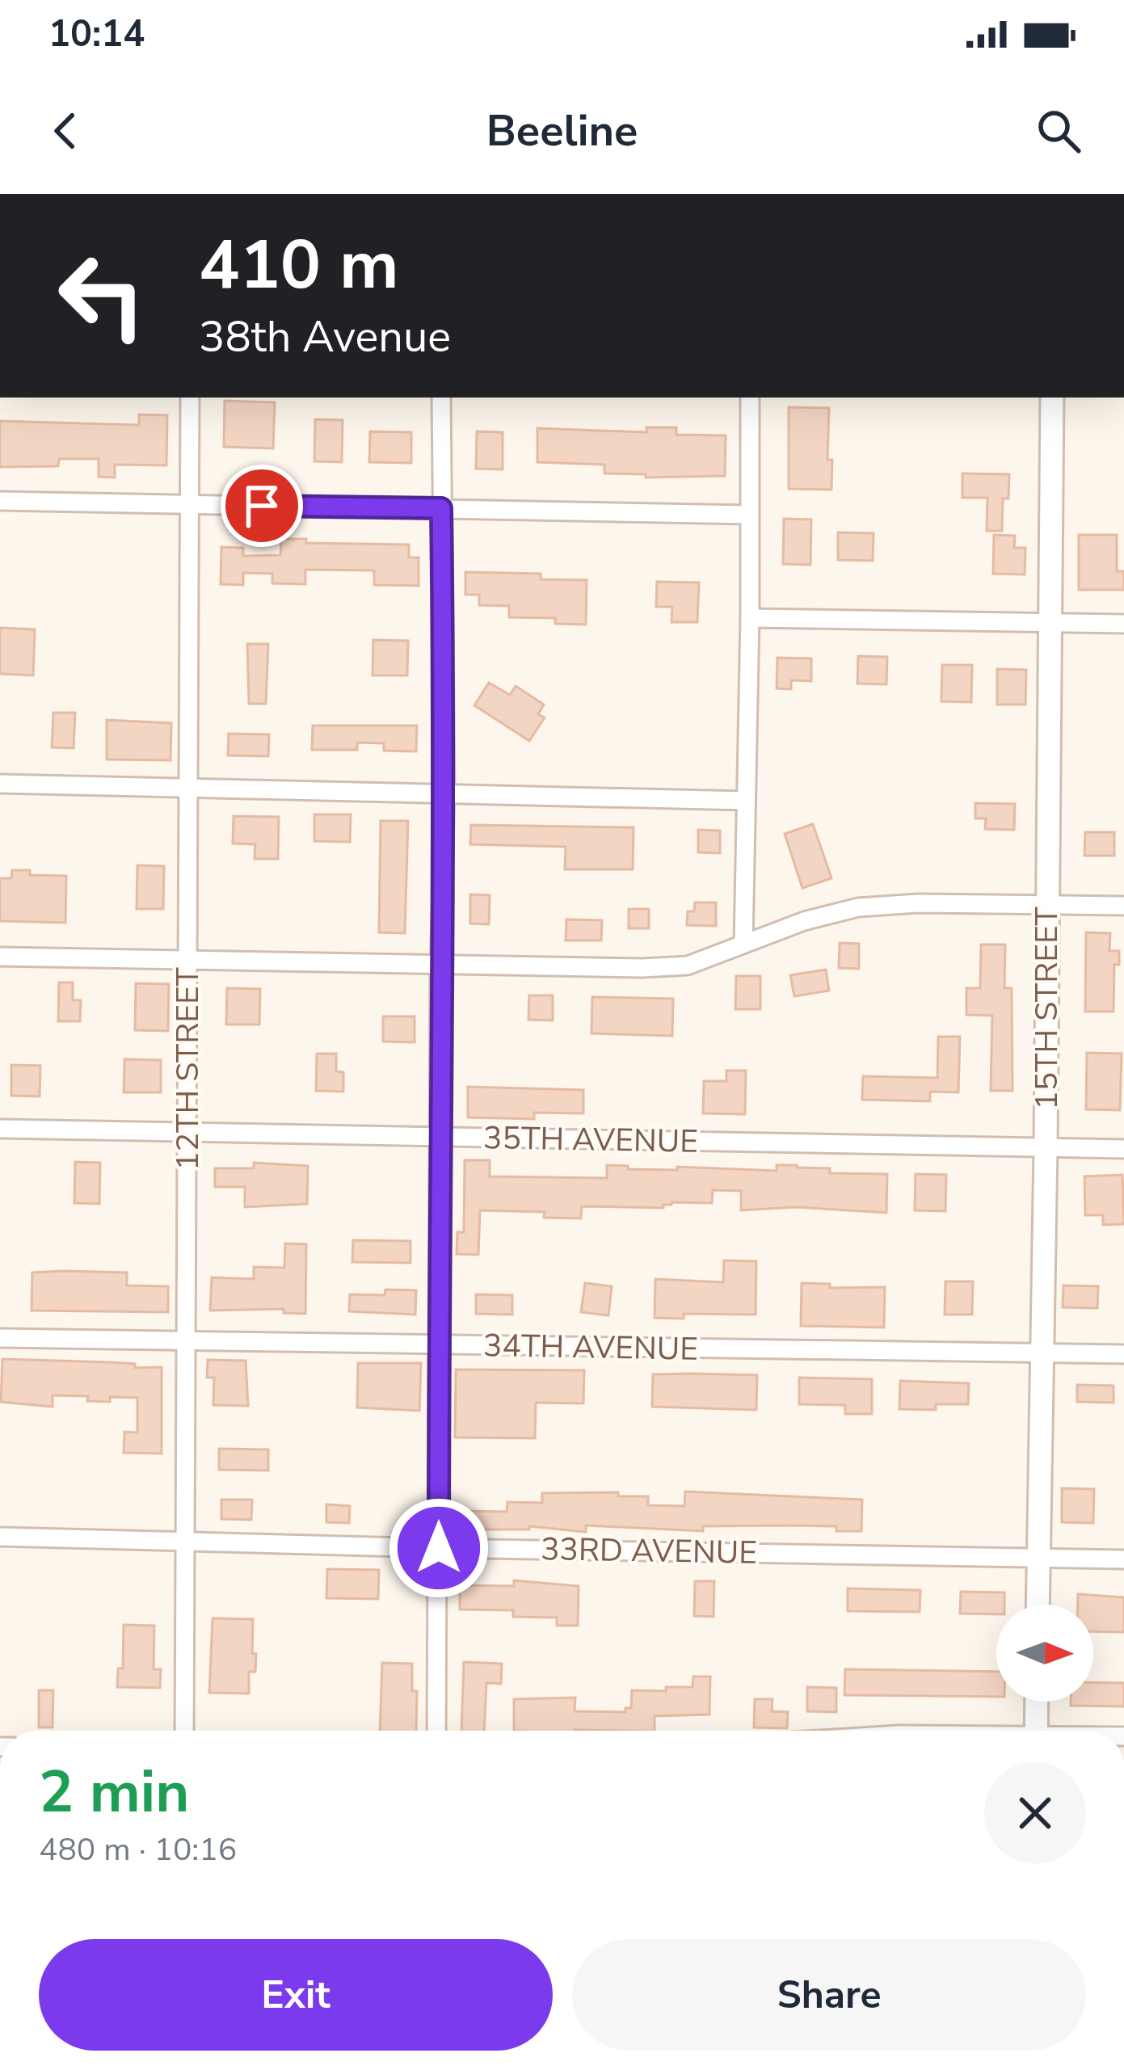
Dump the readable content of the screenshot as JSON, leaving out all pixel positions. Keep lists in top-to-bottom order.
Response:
{
  "streets": {
    "street": [
      "15TH STREET",
      "12TH STREET",
      "35TH AVENUE",
      "34TH AVENUE",
      "33RD AVENUE"
    ]
  },
  "crossings": [
    ["15TH STREET", "35TH AVENUE"],
    ["15TH STREET", "34TH AVENUE"],
    ["15TH STREET", "33RD AVENUE"],
    ["12TH STREET", "35TH AVENUE"],
    ["12TH STREET", "34TH AVENUE"],
    ["12TH STREET", "33RD AVENUE"]
  ],
  "north": "right",
  "page": {
    "status": "10:14",
    "header": "Beeline",
    "turn": ["410 m", "38th Avenue"],
    "heading": ["2 min", "480 m · 10:16"],
    "buttons": ["Exit", "Share"]
  }
}
